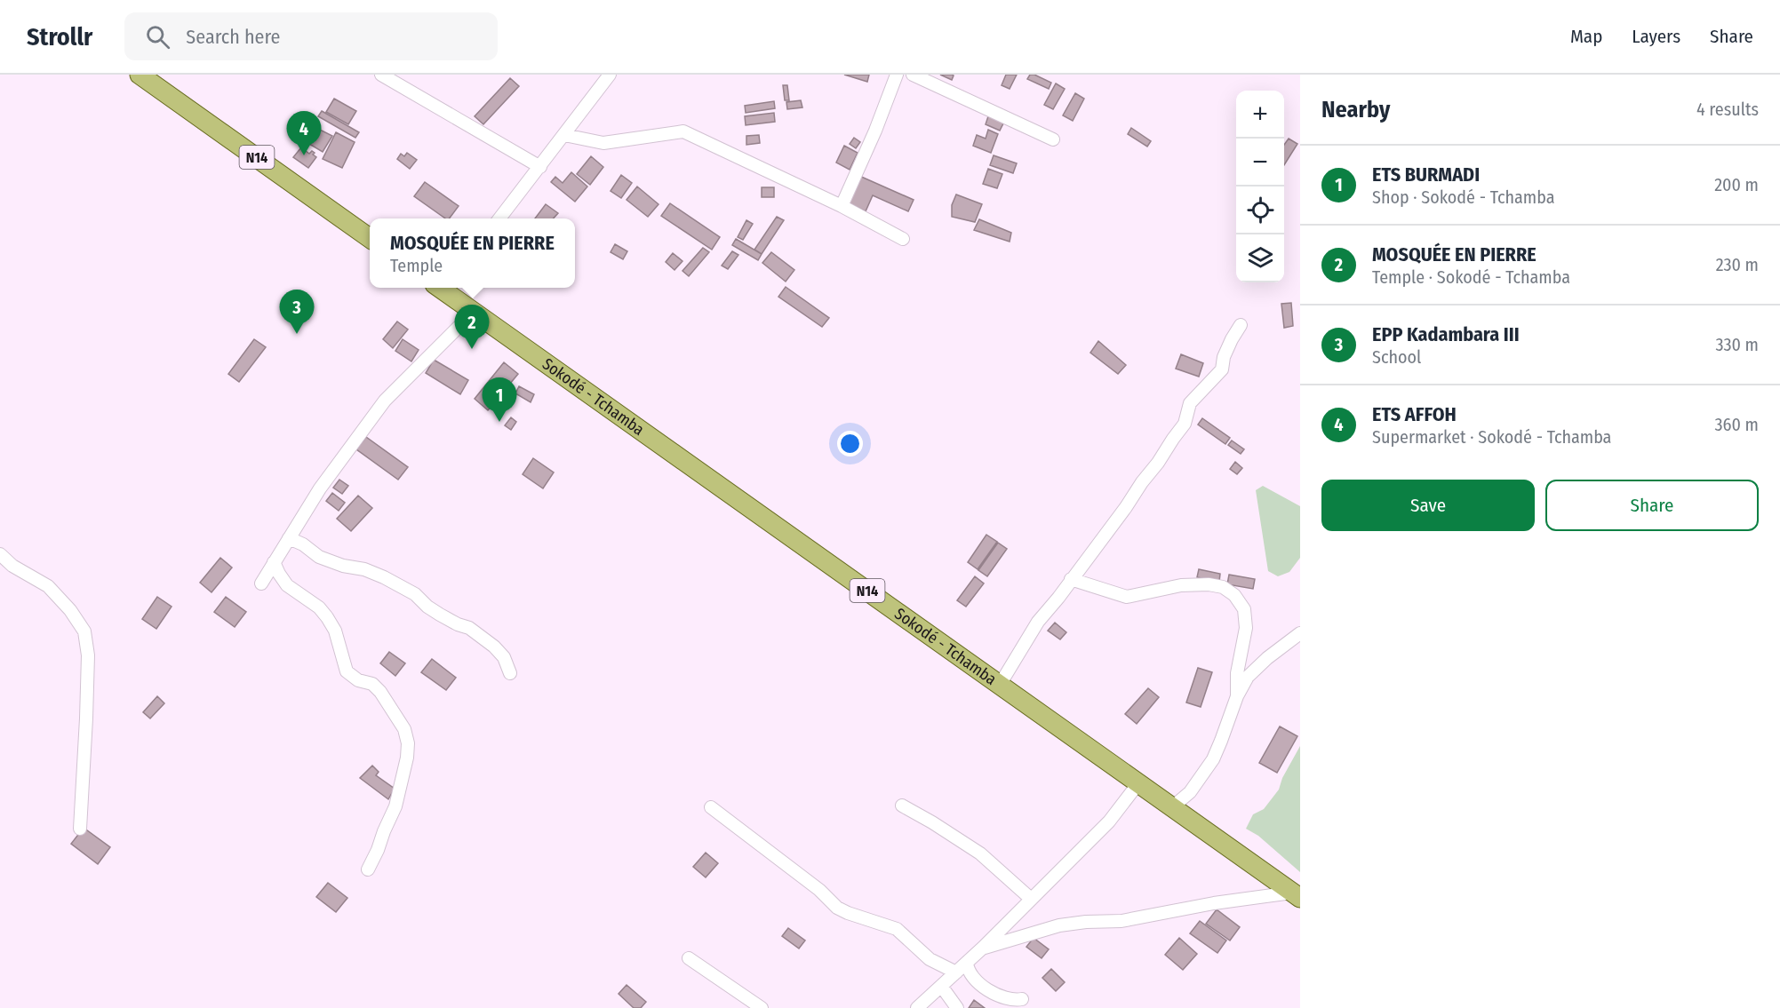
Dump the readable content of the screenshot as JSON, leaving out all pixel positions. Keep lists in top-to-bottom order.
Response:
{
  "streets": {
    "main road": ["N14", "Sokodé - Tchamba"]
  },
  "page": {
    "header": "Strollr",
    "search": "Search here",
    "nav": ["Map", "Layers", "Share"],
    "heading": ["Nearby", "4 results"],
    "map_buttons": ["+", "−"],
    "pins": [
      "4",
      "3",
      "2",
      "1"
    ],
    "list": [
      {
        "mark": "1",
        "name": "ETS BURMADI",
        "note": "Shop · Sokodé - Tchamba",
        "value": "200 m"
      },
      {
        "mark": "2",
        "name": "MOSQUÉE EN PIERRE",
        "note": "Temple · Sokodé - Tchamba",
        "value": "230 m"
      },
      {
        "mark": "3",
        "name": "EPP Kadambara III",
        "note": "School",
        "value": "330 m"
      },
      {
        "mark": "4",
        "name": "ETS AFFOH",
        "note": "Supermarket · Sokodé - Tchamba",
        "value": "360 m"
      }
    ],
    "popup": ["MOSQUÉE EN PIERRE", "Temple"],
    "buttons": ["Save", "Share"]
  }
}
